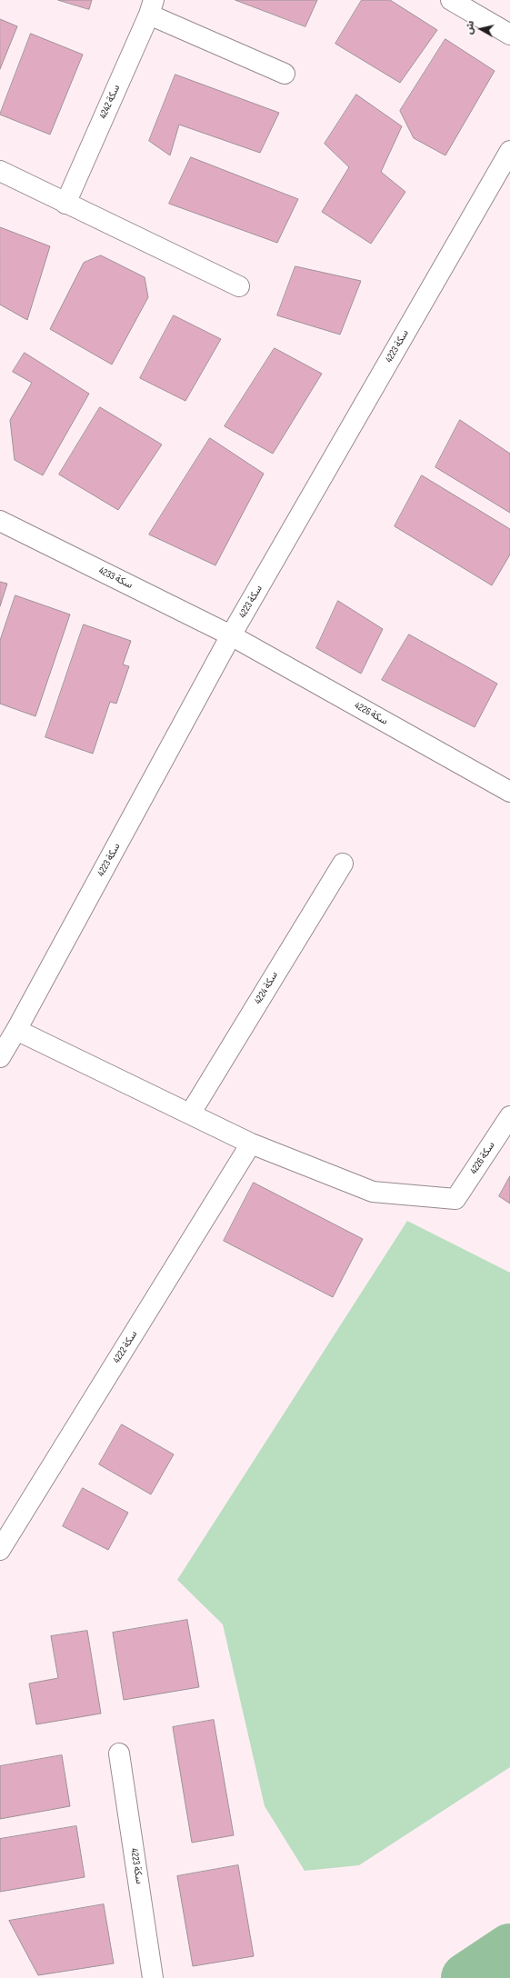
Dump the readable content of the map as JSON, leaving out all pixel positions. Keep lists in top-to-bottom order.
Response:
{
  "streets": {
    "street": [
      "سكة 4242",
      "سكة 4223",
      "سكة 4233",
      "سكة 4226",
      "سكة 4224",
      "سكة 4222"
    ]
  },
  "crossings": [
    ["سكة 4223", "سكة 4233"],
    ["سكة 4223", "سكة 4226"],
    ["سكة 4233", "سكة 4226"],
    ["سكة 4226", "سكة 4222"]
  ],
  "north": "left"
}
